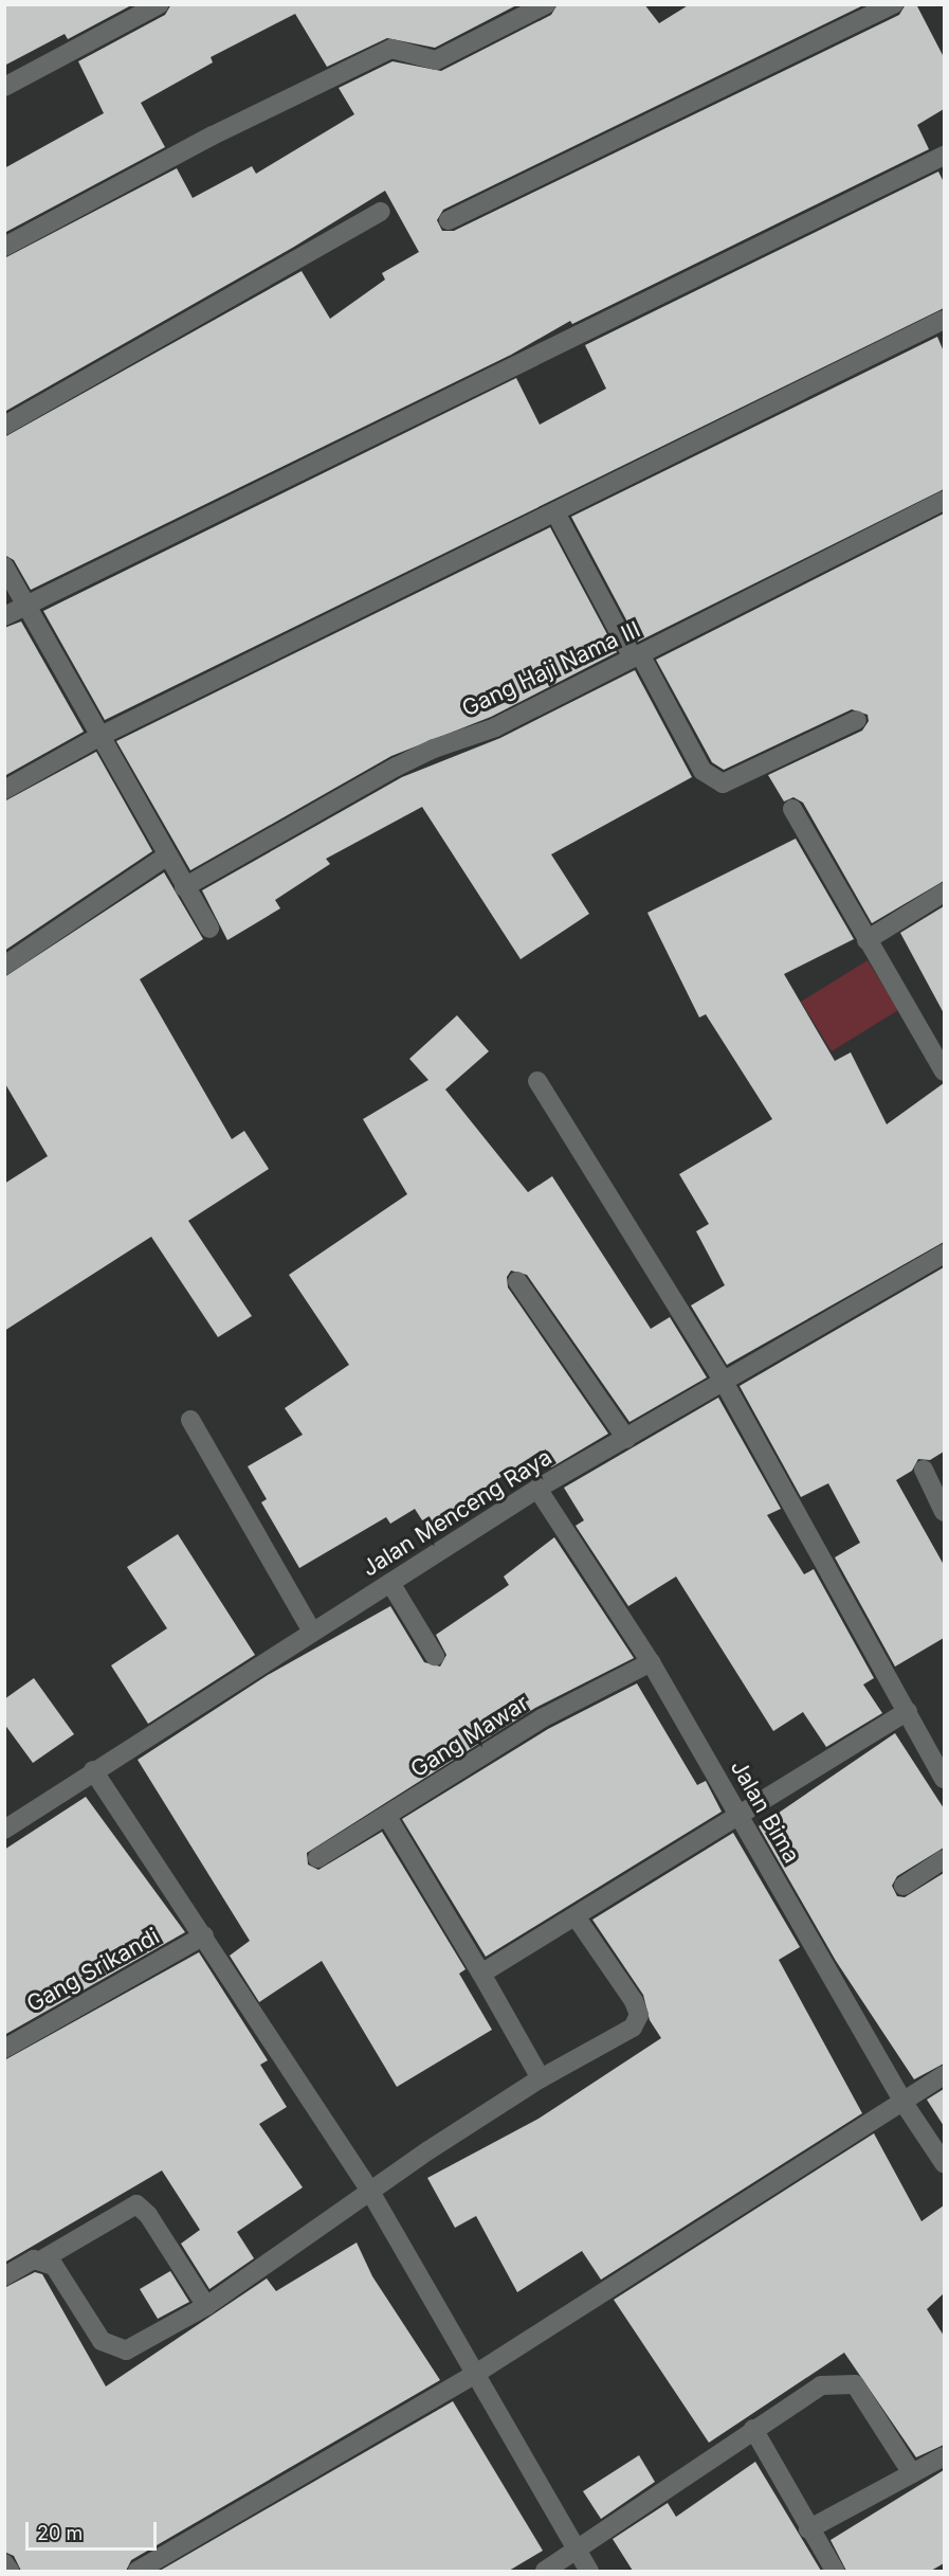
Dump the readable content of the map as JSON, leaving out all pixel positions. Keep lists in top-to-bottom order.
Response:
{
  "streets": {
    "street": [
      "Gang Haji Nama III",
      "Jalan Menceng Raya",
      "Gang Mawar",
      "Jalan Bima",
      "Gang Srikandi"
    ]
  },
  "crossings": [
    ["Jalan Menceng Raya", "Jalan Bima"],
    ["Gang Mawar", "Jalan Bima"]
  ],
  "scale_bar": "20 m"
}
